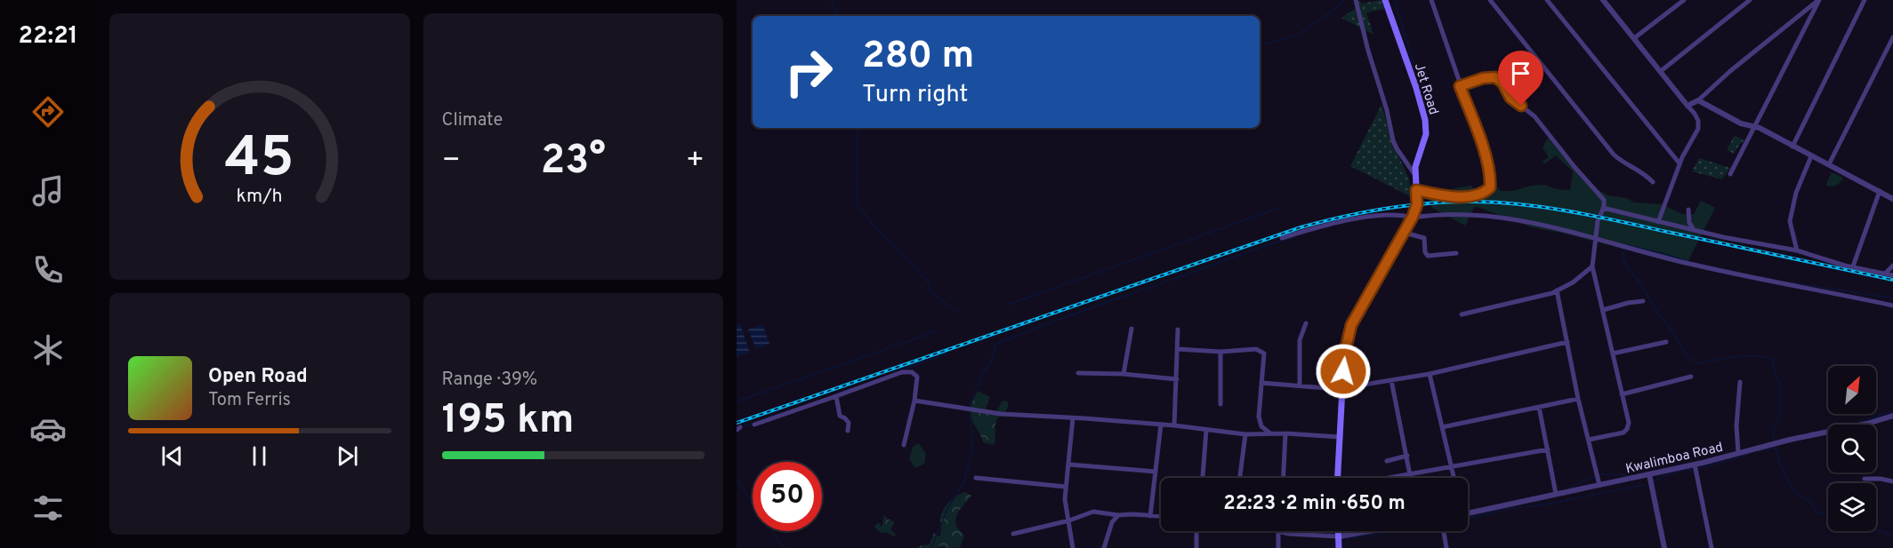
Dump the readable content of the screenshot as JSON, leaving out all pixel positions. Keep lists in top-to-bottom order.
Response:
{
  "streets": {
    "main road": ["Jet Road"],
    "street": ["Kwalimboa Road"]
  },
  "north": "top right",
  "page": {
    "tabs": "22:21",
    "tile": [
      "Climate",
      ["Range · 39%", "195 km"]
    ],
    "turn": ["280 m", "Turn right"],
    "heat": ["−", "23°", "+"],
    "song": ["Open Road", "Tom Ferris"],
    "limit": "50",
    "trip": "22:23 · 2 min · 650 m",
    "gauge": ["45", "km/h"]
  }
}
